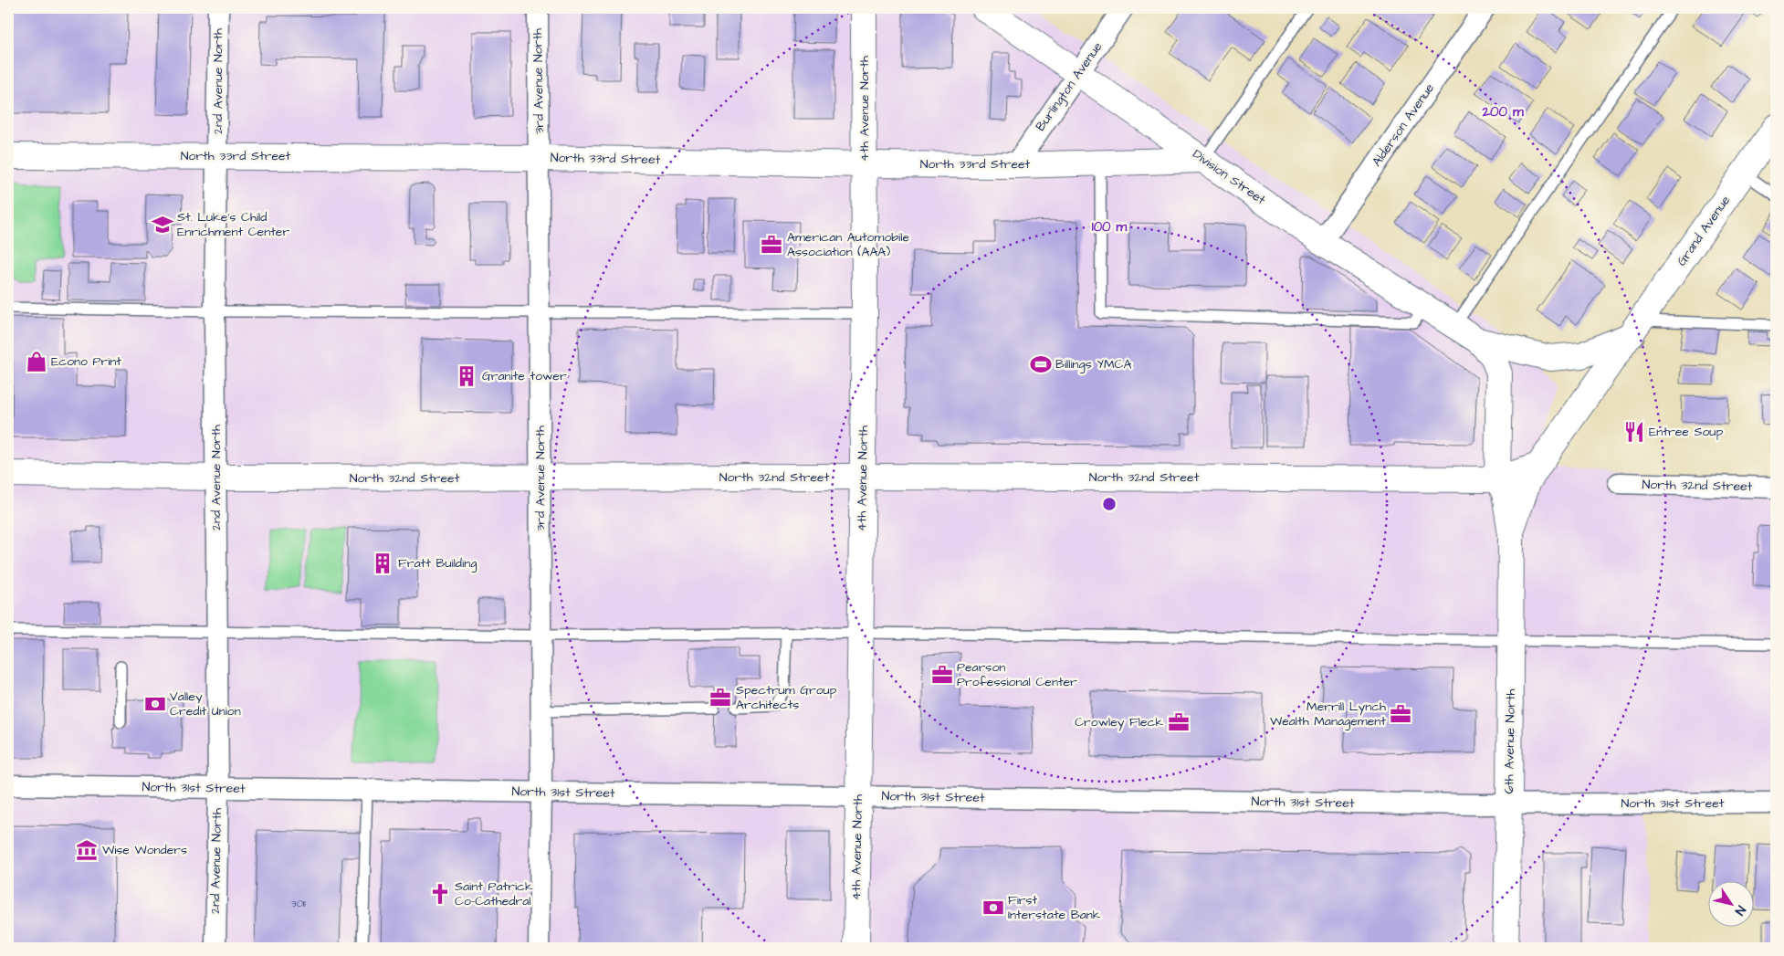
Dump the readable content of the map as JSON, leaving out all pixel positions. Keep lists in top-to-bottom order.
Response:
{
  "streets": {
    "main road": [
      "4th Avenue North",
      "North 33rd Street",
      "Division Street",
      "Grand Avenue",
      "North 32nd Street",
      "6th Avenue North"
    ],
    "street": [
      "2nd Avenue North",
      "3rd Avenue North",
      "Burlington Avenue",
      "Alderson Avenue",
      "North 31st Street"
    ]
  },
  "crossings": [
    ["2nd Avenue North", "North 33rd Street"],
    ["2nd Avenue North", "North 32nd Street"],
    ["2nd Avenue North", "North 31st Street"],
    ["3rd Avenue North", "North 33rd Street"],
    ["3rd Avenue North", "North 32nd Street"],
    ["3rd Avenue North", "North 31st Street"],
    ["Burlington Avenue", "North 33rd Street"],
    ["Burlington Avenue", "Division Street"],
    ["4th Avenue North", "North 33rd Street"],
    ["4th Avenue North", "North 32nd Street"],
    ["4th Avenue North", "North 31st Street"],
    ["Alderson Avenue", "Division Street"],
    ["North 33rd Street", "Division Street"],
    ["Division Street", "6th Avenue North"],
    ["Grand Avenue", "6th Avenue North"],
    ["North 32nd Street", "6th Avenue North"],
    ["6th Avenue North", "North 31st Street"]
  ],
  "places": {
    "school or university": ["St. Luke's Child Enrichment Center"],
    "office": [
      "American Automobile Association (AAA)",
      "Pearson Professional Center",
      "Spectrum Group Architects",
      "Merrill Lynch Wealth Management",
      "Crowley Fleck"
    ],
    "shop": ["Econo Print"],
    "sports": ["Billings YMCA"],
    "building": ["Granite tower", "Fratt Building"],
    "restaurant": ["Entree Soup"],
    "bank": ["Valley Credit Union", "First Interstate Bank"],
    "museum": ["Wise Wonders"],
    "church": ["Saint Patrick Co-Cathedral"]
  },
  "house_numbers": ["3011"],
  "north": "bottom right",
  "rings": ["200 m", "100 m"]
}
